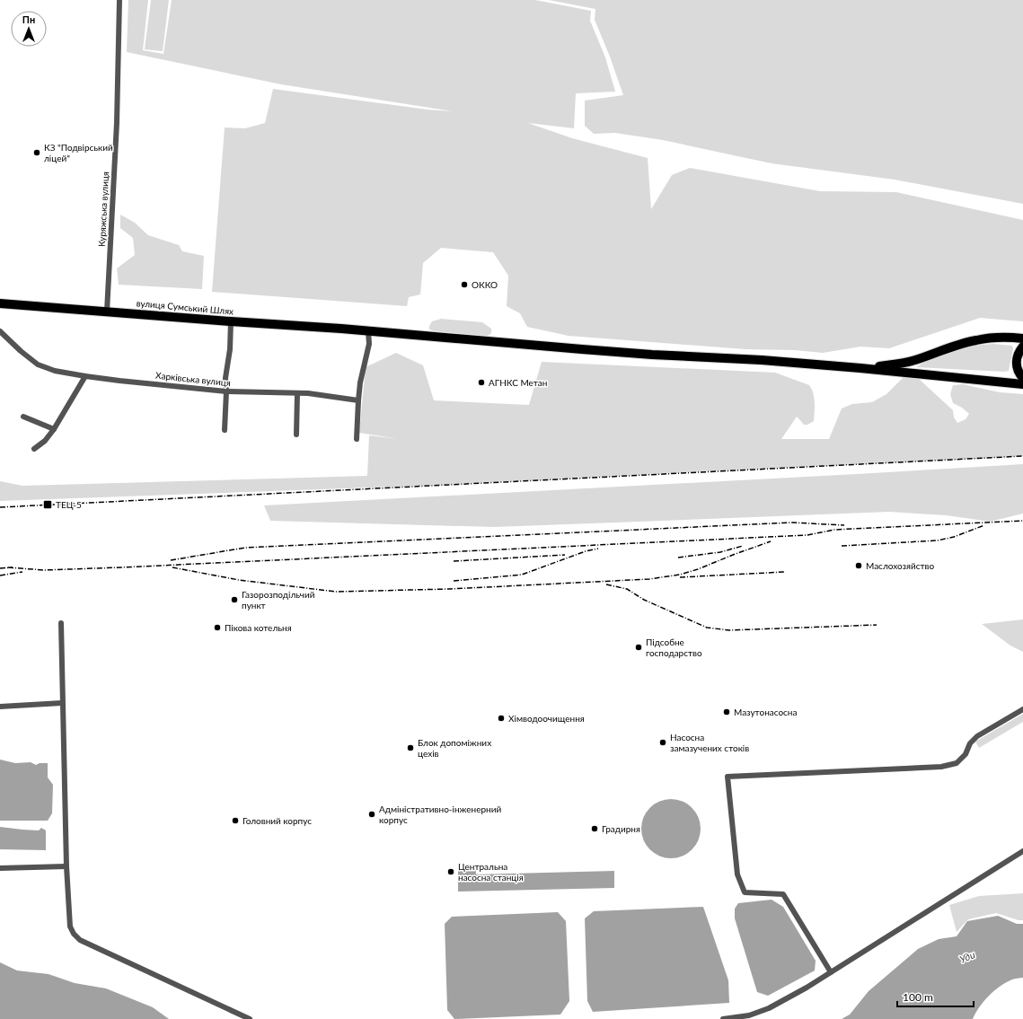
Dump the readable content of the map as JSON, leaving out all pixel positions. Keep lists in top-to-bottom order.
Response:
{
  "streets": {
    "main road": ["вулиця Сумський Шлях"],
    "street": ["Куряжська вулиця", "Харківська вулиця"]
  },
  "crossings": [
    ["Куряжська вулиця", "вулиця Сумський Шлях"]
  ],
  "water": ["Уди"],
  "places": {
    "other": [
      "КЗ \"Подвірський ліцей\"",
      "ОККО",
      "АГНКС Метан",
      "Маслохозяйство",
      "Газорозподільчий пункт",
      "Пікова котельня",
      "Підсобне господарство",
      "Мазутонасосна",
      "Хімводоочищення",
      "Насосна замазучених стоків",
      "Блок допоміжних цехів",
      "Адміністративно-інженерний корпус",
      "Головний корпус",
      "Градирня",
      "Центральна насосна станція"
    ],
    "transit": ["ТЕЦ-5"]
  },
  "scale_bar": "100 m",
  "north": "top"
}
